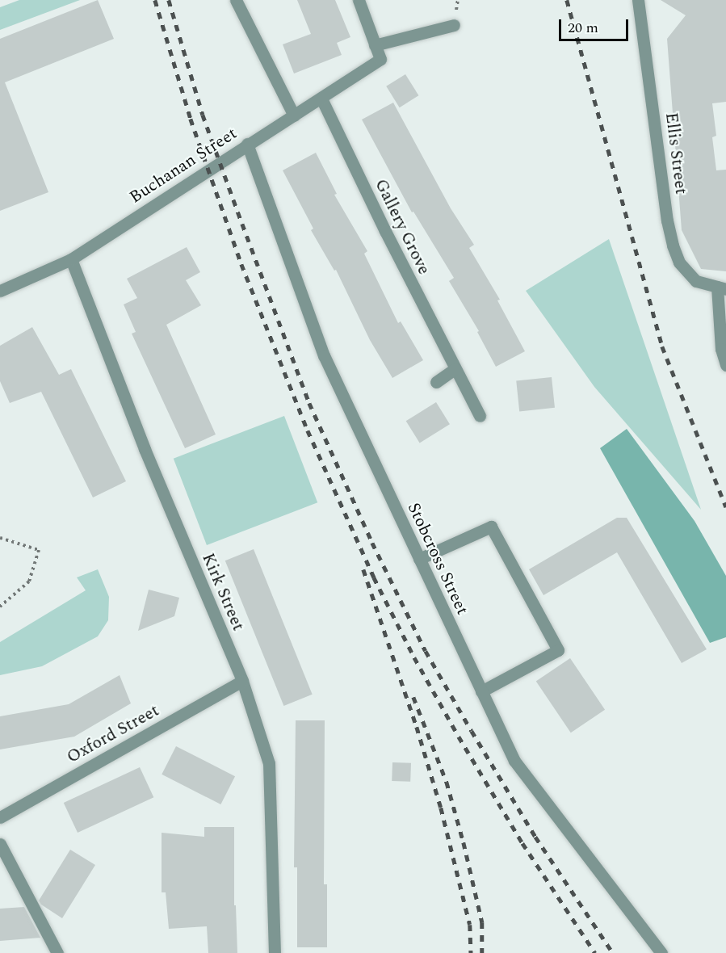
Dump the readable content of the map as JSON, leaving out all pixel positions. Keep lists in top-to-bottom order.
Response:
{
  "streets": {
    "street": [
      "Ellis Street",
      "Buchanan Street",
      "Gallery Grove",
      "Stobcross Street",
      "Kirk Street",
      "Oxford Street"
    ]
  },
  "crossings": [
    ["Buchanan Street", "Gallery Grove"],
    ["Buchanan Street", "Stobcross Street"],
    ["Buchanan Street", "Kirk Street"],
    ["Kirk Street", "Oxford Street"]
  ],
  "scale_bar": "20 m"
}
